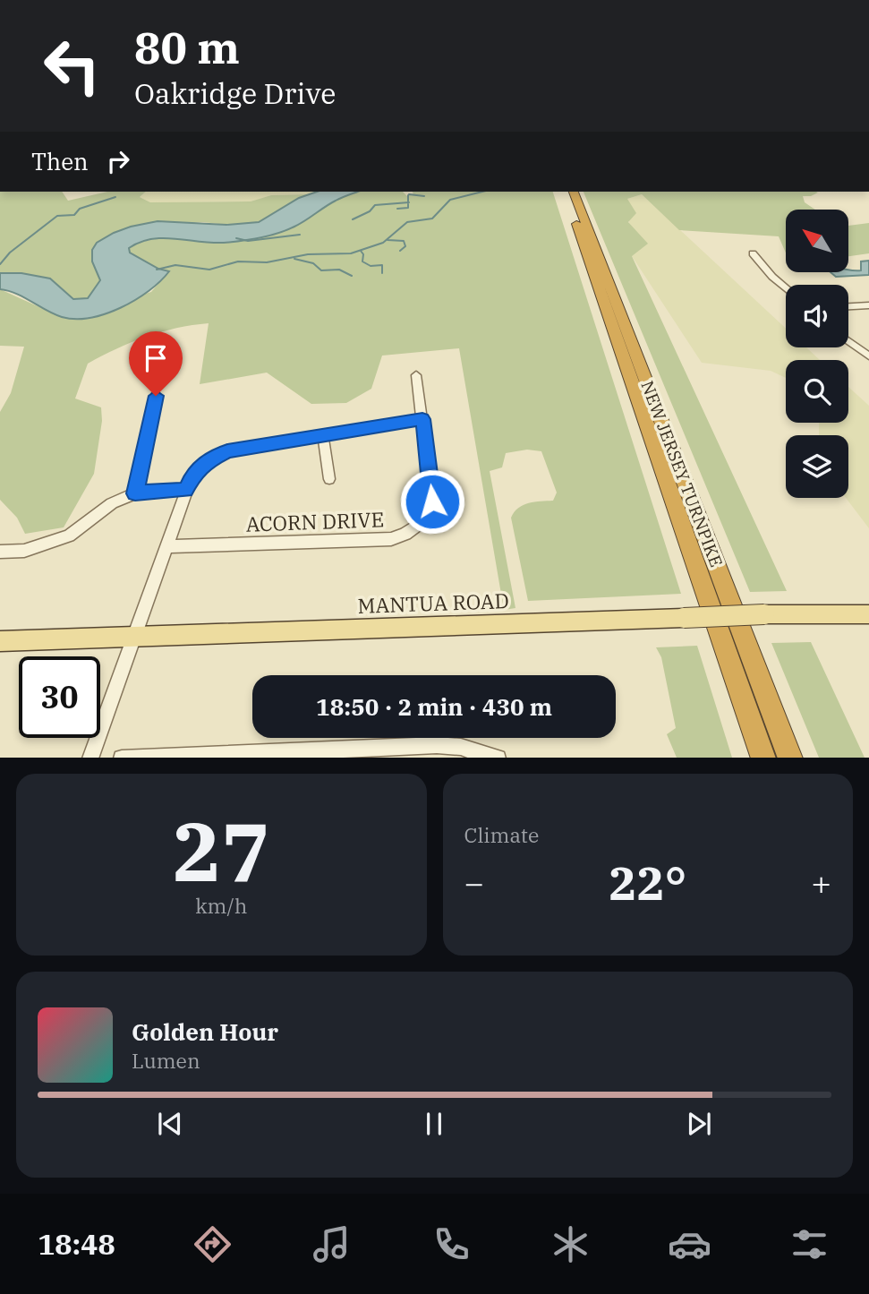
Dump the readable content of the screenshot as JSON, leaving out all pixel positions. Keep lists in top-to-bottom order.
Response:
{
  "streets": {
    "highway": ["NEW JERSEY TURNPIKE"],
    "main road": ["MANTUA ROAD"],
    "street": ["ACORN DRIVE"]
  },
  "north": "top left",
  "page": {
    "turn": ["80 m", "Oakridge Drive"],
    "then": "Then",
    "limit": "30",
    "trip": "18:50 · 2 min · 430 m",
    "tile": [
      ["27", "km/h"],
      "Climate"
    ],
    "heat": ["−", "22°", "+"],
    "song": ["Golden Hour", "Lumen"],
    "tabs": "18:48"
  }
}
